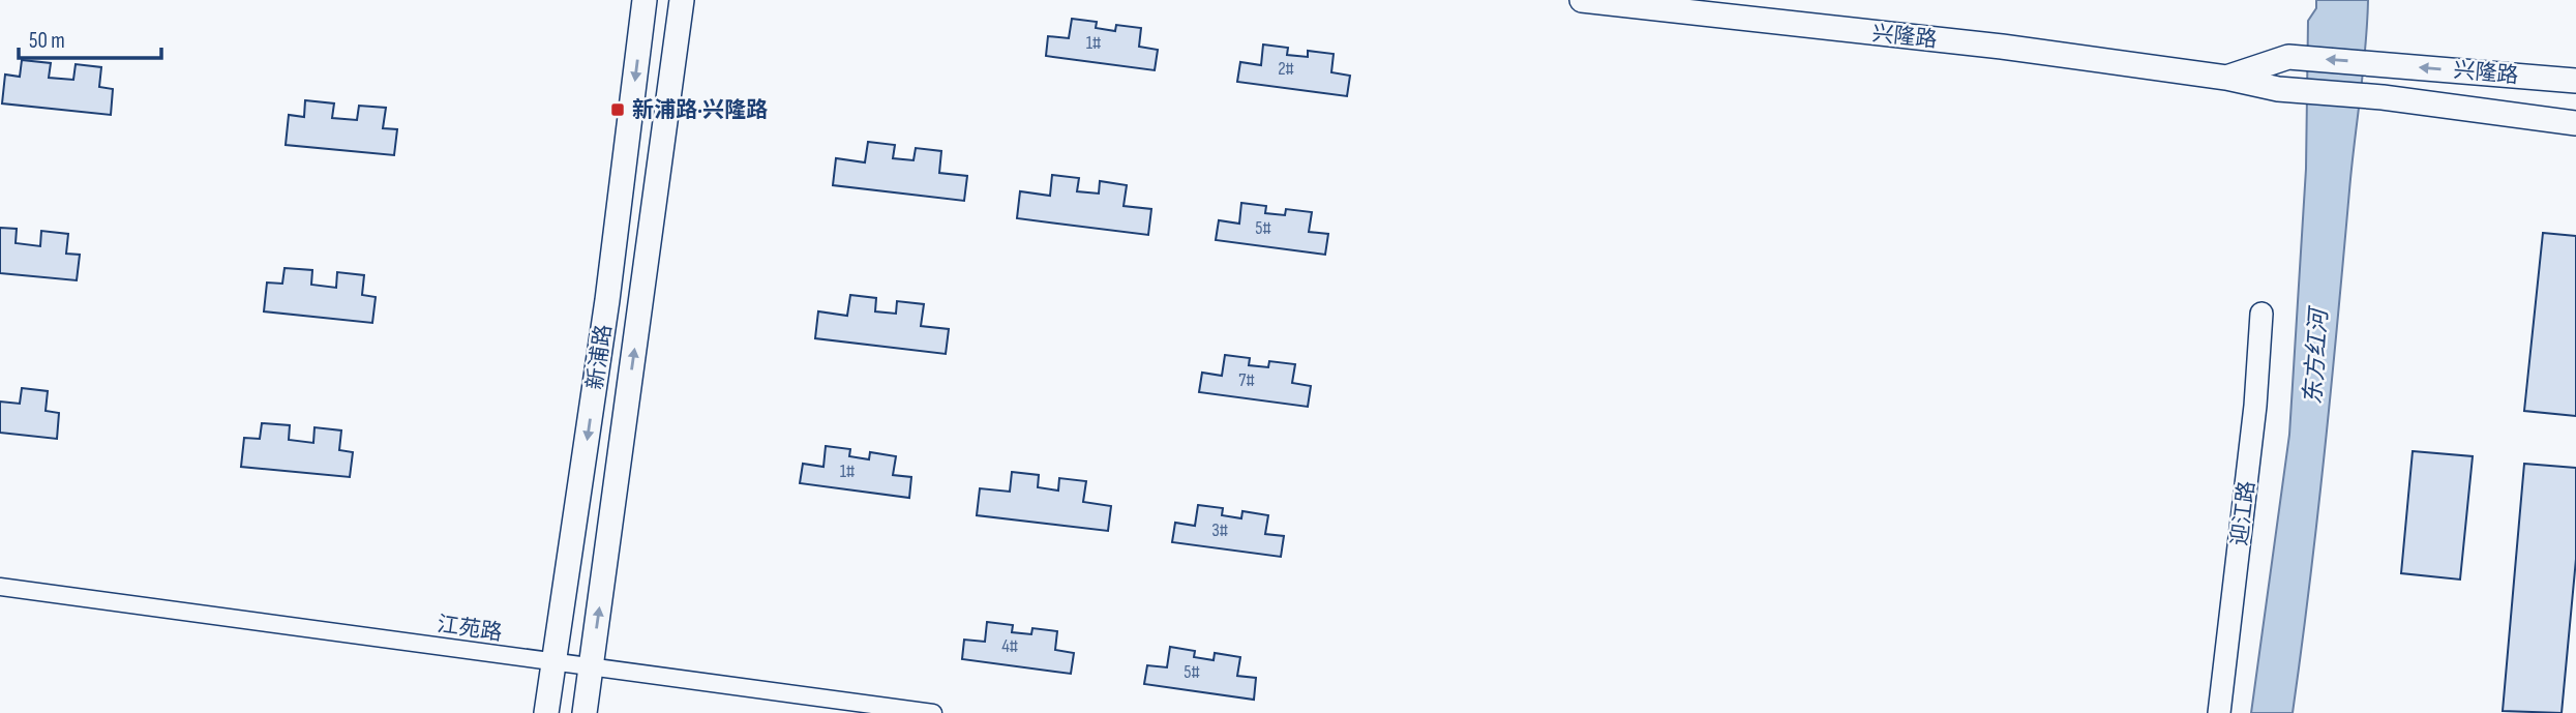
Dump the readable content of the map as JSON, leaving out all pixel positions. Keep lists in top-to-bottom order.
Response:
{
  "streets": {
    "main road": ["兴隆路", "新浦路"],
    "street": ["迎江路", "江苑路"]
  },
  "crossings": [
    ["新浦路", "江苑路"]
  ],
  "water": ["东方红河"],
  "places": {
    "transit": ["新浦路·兴隆路"]
  },
  "house_numbers": [
    "1#",
    "2#",
    "5#",
    "7#",
    "1#",
    "3#",
    "4#",
    "5#"
  ],
  "scale_bar": "50 m"
}
